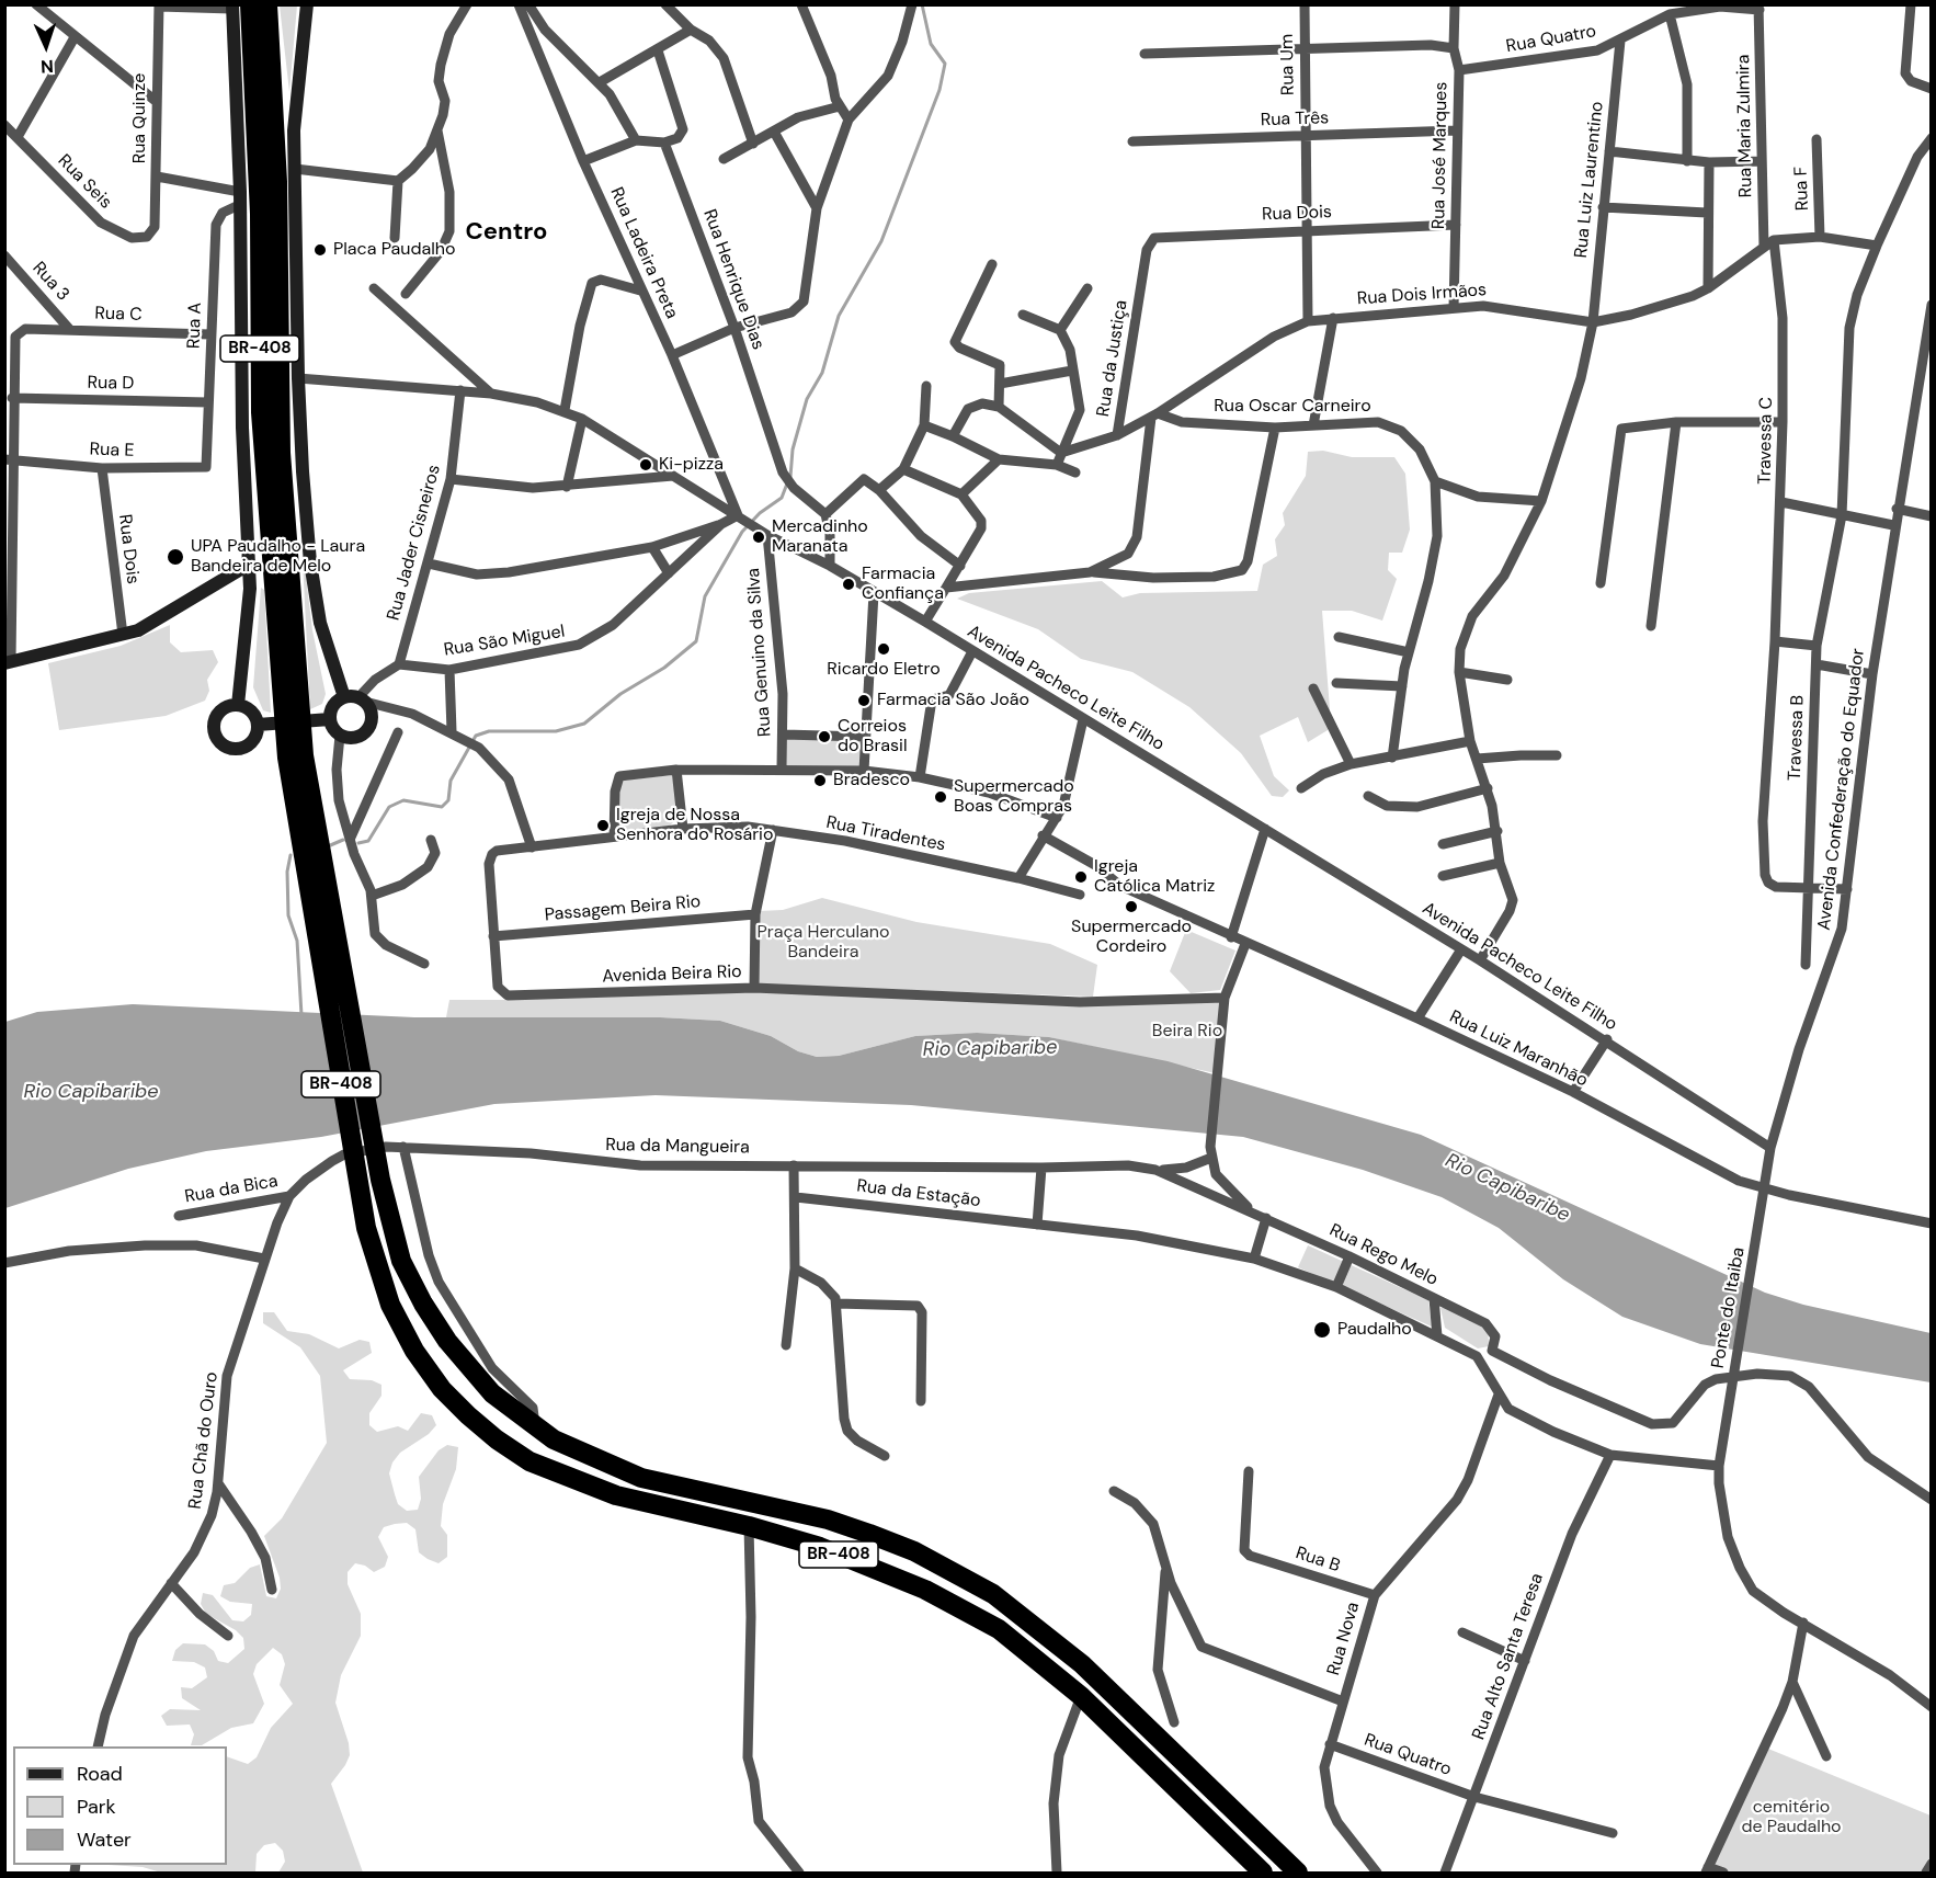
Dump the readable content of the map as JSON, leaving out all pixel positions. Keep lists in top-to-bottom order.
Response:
{
  "streets": {
    "highway": ["BR-408"],
    "street": [
      "Rua Quatro",
      "Rua Um",
      "Rua Quinze",
      "Rua Três",
      "Rua Maria Zulmira",
      "Rua José Marques",
      "Rua Luiz Laurentino",
      "Rua Seis",
      "Rua F",
      "Rua Dois",
      "Rua Ladeira Preta",
      "Rua Henrique Dias",
      "Rua 3",
      "Rua Dois Irmãos",
      "Rua C",
      "Rua A",
      "Rua da Justiça",
      "Rua D",
      "Rua Oscar Carneiro",
      "Travessa C",
      "Rua E",
      "Rua Jader Cisneiros",
      "Rua São Miguel",
      "Rua Genuino da Silva",
      "Avenida Pacheco Leite Filho",
      "Travessa B",
      "Avenida Confederação do Equador",
      "Rua Tiradentes",
      "Passagem Beira Rio",
      "Avenida Beira Rio",
      "Rua Luiz Maranhão",
      "Rua da Mangueira",
      "Rua da Bica",
      "Rua da Estação",
      "Rua Rego Melo",
      "Ponte do Itaiba",
      "Rua Chã do Ouro",
      "Rua B",
      "Rua Nova",
      "Rua Alto Santa Teresa"
    ]
  },
  "crossings": [
    ["Rua Quatro", "Rua Maria Zulmira"],
    ["Rua Quatro", "Rua José Marques"],
    ["Rua Quatro", "Rua Luiz Laurentino"],
    ["Rua Quatro", "Rua Nova"],
    ["Rua Quatro", "Rua Alto Santa Teresa"],
    ["Rua Um", "Rua Três"],
    ["Rua Um", "Rua Dois"],
    ["Rua Um", "Rua Dois Irmãos"],
    ["Rua Quinze", "Rua Seis"],
    ["Rua Três", "Rua José Marques"],
    ["Rua Maria Zulmira", "Rua Dois Irmãos"],
    ["Rua Maria Zulmira", "Travessa C"],
    ["Rua José Marques", "Rua Dois"],
    ["Rua José Marques", "Rua Dois Irmãos"],
    ["Rua Luiz Laurentino", "Rua Dois Irmãos"],
    ["Rua Luiz Laurentino", "Avenida Pacheco Leite Filho"],
    ["Rua Dois", "Rua da Justiça"],
    ["Rua Dois", "Rua E"],
    ["Rua Ladeira Preta", "Rua São Miguel"],
    ["Rua Ladeira Preta", "Avenida Pacheco Leite Filho"],
    ["Rua 3", "Rua C"],
    ["Rua Dois Irmãos", "Rua da Justiça"],
    ["Rua Dois Irmãos", "Rua Oscar Carneiro"],
    ["Rua Dois Irmãos", "Travessa C"],
    ["Rua C", "Rua A"],
    ["Rua C", "Rua D"],
    ["Rua A", "Rua D"],
    ["Rua A", "Rua E"],
    ["Rua da Justiça", "Rua Oscar Carneiro"],
    ["Travessa C", "Travessa B"],
    ["Travessa C", "Avenida Confederação do Equador"],
    ["Rua Jader Cisneiros", "Rua São Miguel"],
    ["Rua Jader Cisneiros", "Avenida Pacheco Leite Filho"],
    ["Rua São Miguel", "Avenida Pacheco Leite Filho"],
    ["Rua Genuino da Silva", "Avenida Pacheco Leite Filho"],
    ["Avenida Pacheco Leite Filho", "Avenida Confederação do Equador"],
    ["Avenida Confederação do Equador", "Ponte do Itaiba"],
    ["Rua Tiradentes", "Avenida Beira Rio"],
    ["Passagem Beira Rio", "Avenida Beira Rio"],
    ["Rua da Mangueira", "Rua da Bica"],
    ["Rua da Mangueira", "Rua Rego Melo"],
    ["Rua da Mangueira", "Rua Chã do Ouro"],
    ["Rua da Bica", "Rua Chã do Ouro"],
    ["Rua B", "Rua Nova"]
  ],
  "districts": ["Centro"],
  "water": ["Rio Capibaribe"],
  "parks": ["Praça Herculano Bandeira", "Beira Rio", "cemitério de Paudalho"],
  "places": [
    "Placa Paudalho",
    "Ki-pizza",
    "Mercadinho Maranata",
    "UPA Paudalho - Laura Bandeira de Melo",
    "Farmacia Confiança",
    "Ricardo Eletro",
    "Farmacia São João",
    "Correios do Brasil",
    "Bradesco",
    "Supermercado Boas Compras",
    "Igreja de Nossa Senhora do Rosário",
    "Igreja Católica Matriz",
    "Supermercado Cordeiro",
    "Paudalho"
  ],
  "legend": ["Road", "Park", "Water"],
  "north": "bottom"
}
